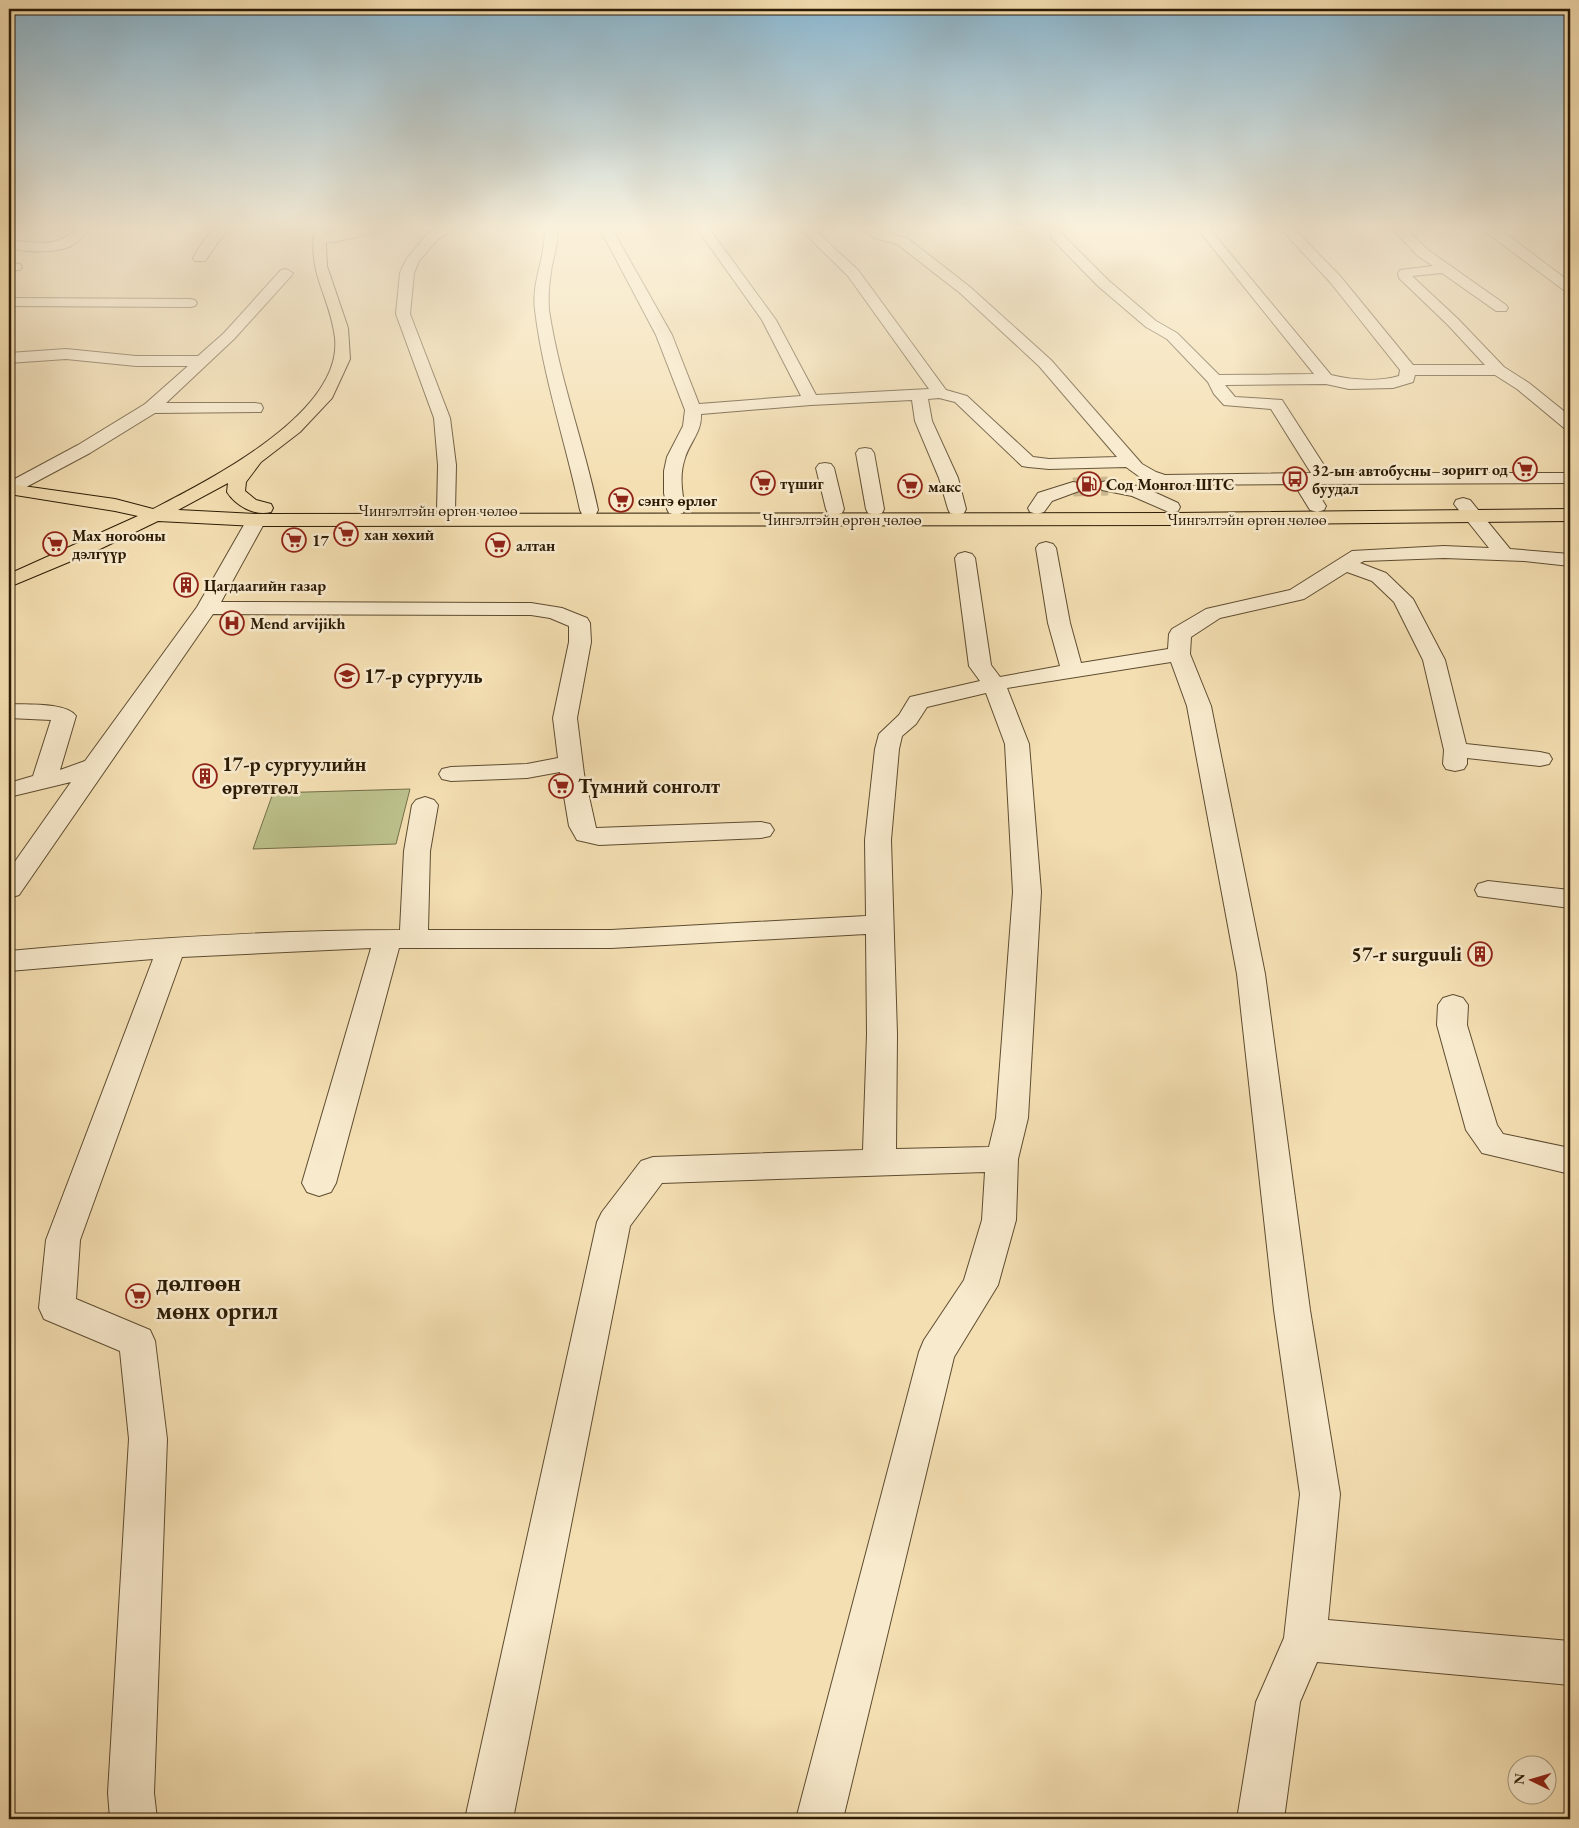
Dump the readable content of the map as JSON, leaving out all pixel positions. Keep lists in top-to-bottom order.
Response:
{
  "streets": {
    "main road": ["Чингэлтэйн өргөн чөлөө"]
  },
  "places": {
    "supermarket": [
      "зоригт од",
      "түшиг",
      "макс",
      "сэнгэ өрлөг",
      "хан хөхий",
      "17",
      "Мах ногооны дэлгүүр",
      "алтан",
      "Түмний сонголт",
      "дөлгөөн мөнх оргил"
    ],
    "bus stop": ["32-ын автобусны буудал"],
    "fuel station": ["Сод Монгол ШТС"],
    "building": ["Цагдаагийн газар", "17-р сургуулийн өргөтгөл", "57-r surguuli"],
    "hospital": ["Mend arvijikh"],
    "school or university": ["17-р сургууль"]
  },
  "north": "left"
}
